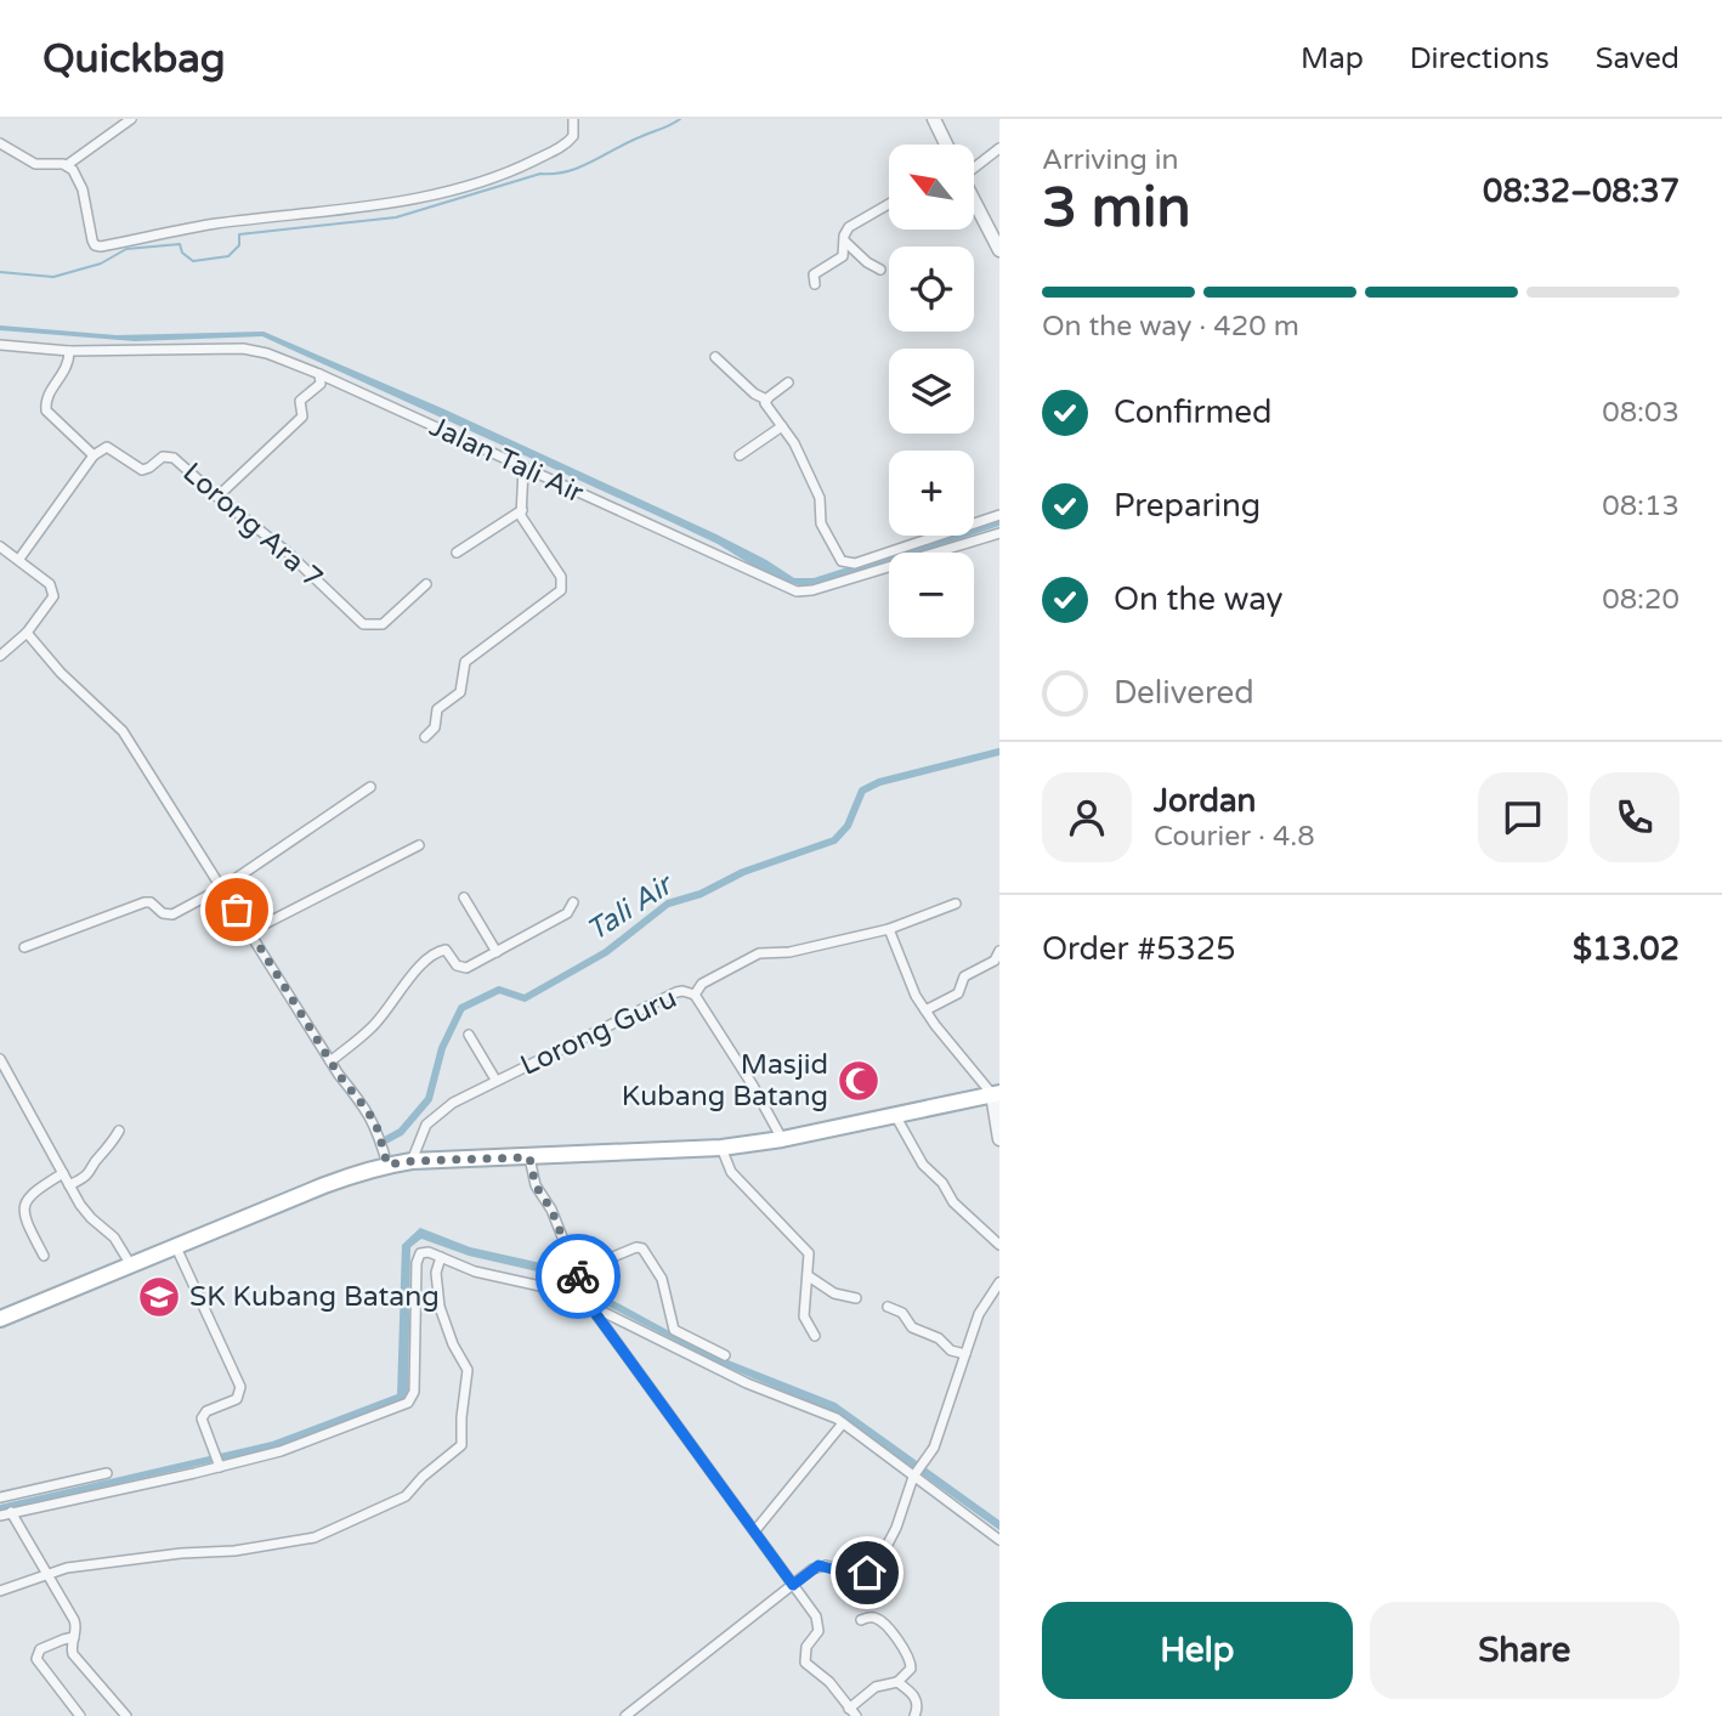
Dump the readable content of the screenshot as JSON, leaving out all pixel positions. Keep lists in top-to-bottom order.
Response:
{
  "streets": {
    "street": ["Jalan Tali Air", "Lorong Ara 7", "Lorong Guru"]
  },
  "water": ["Tali Air"],
  "places": {
    "mosque": ["Masjid Kubang Batang"],
    "school or university": ["SK Kubang Batang"]
  },
  "north": "top left",
  "page": {
    "header": "Quickbag",
    "nav": ["Map", "Directions", "Saved"],
    "heading": ["3 min", "Arriving in", "08:32–08:37"],
    "panel": [
      "Jordan",
      "Courier · 4.8",
      "Order #5325",
      "$13.02"
    ],
    "map_buttons": ["+", "−"],
    "bar": "On the way · 420 m",
    "list": [
      ["Confirmed", "08:03"],
      ["Preparing", "08:13"],
      ["On the way", "08:20"],
      "Delivered"
    ],
    "buttons": ["Help", "Share"]
  }
}
